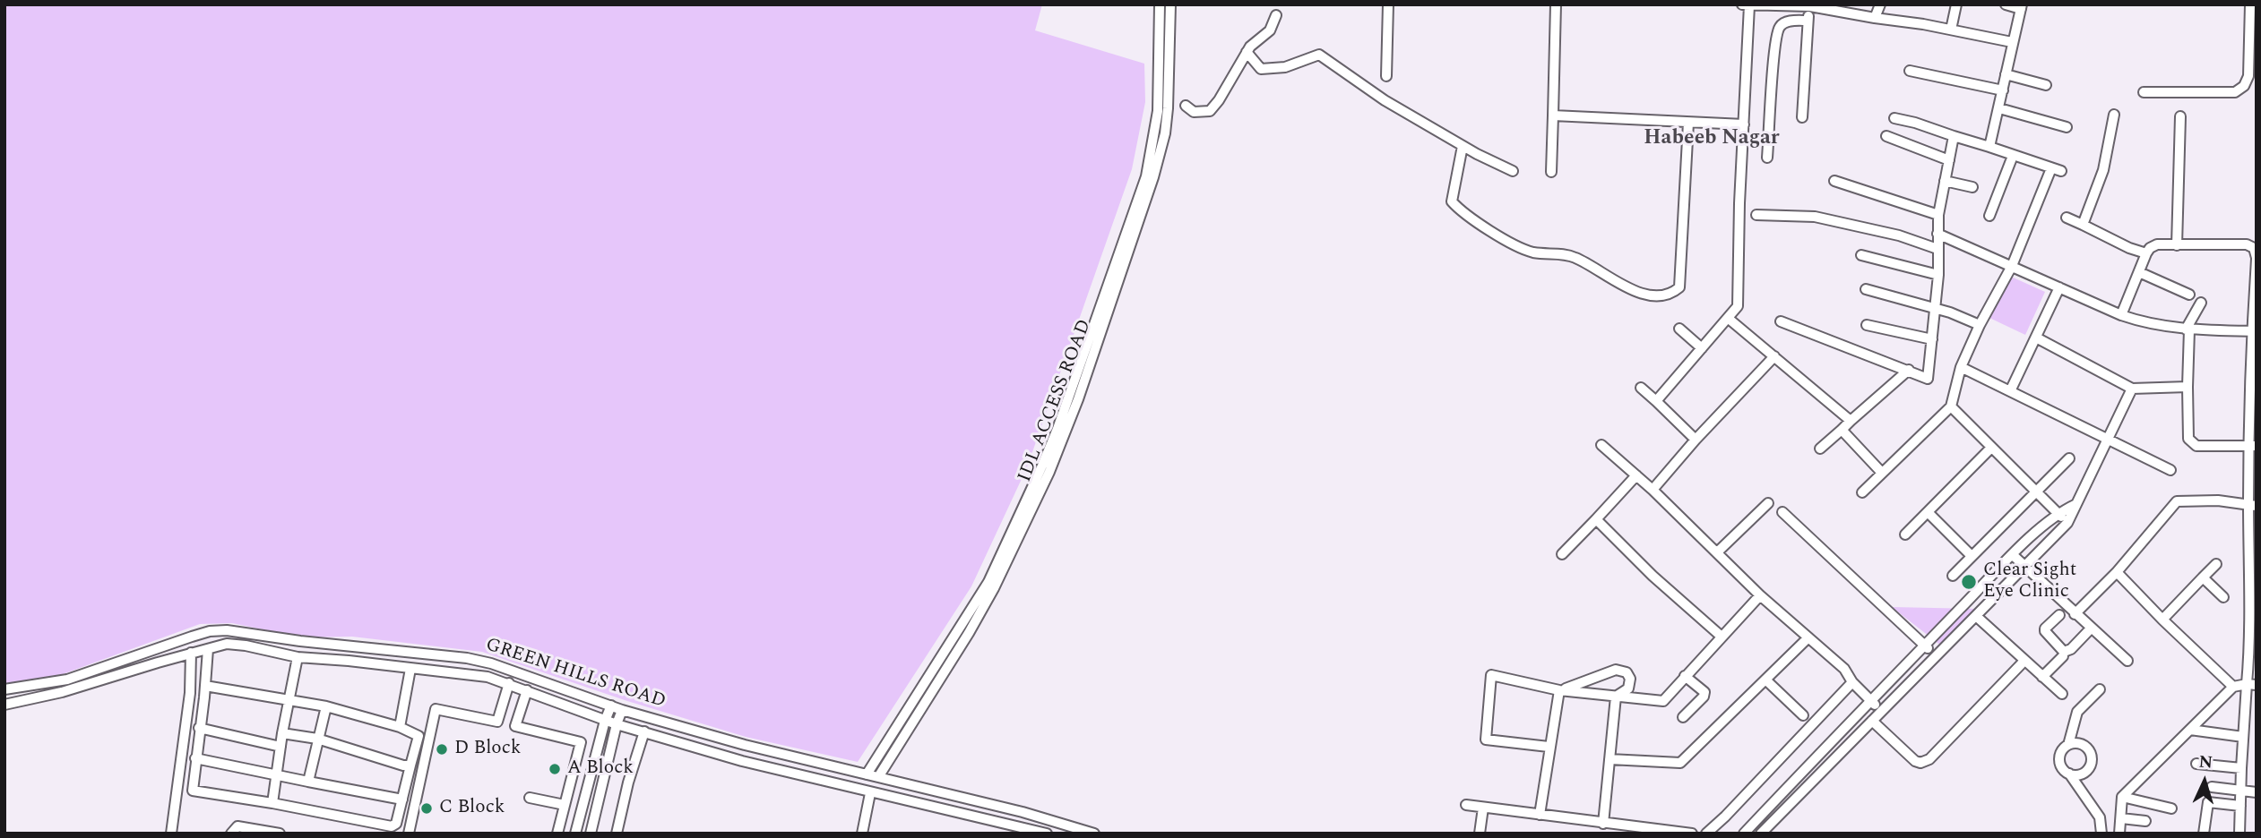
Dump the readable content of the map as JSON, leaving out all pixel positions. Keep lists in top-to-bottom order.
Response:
{
  "streets": {
    "street": ["IDL ACCESS ROAD", "GREEN HILLS ROAD"]
  },
  "crossings": [
    ["IDL ACCESS ROAD", "GREEN HILLS ROAD"]
  ],
  "districts": ["Habeeb Nagar"],
  "places": [
    "Clear Sight Eye Clinic",
    "D Block",
    "A Block",
    "C Block"
  ],
  "north": "top"
}
